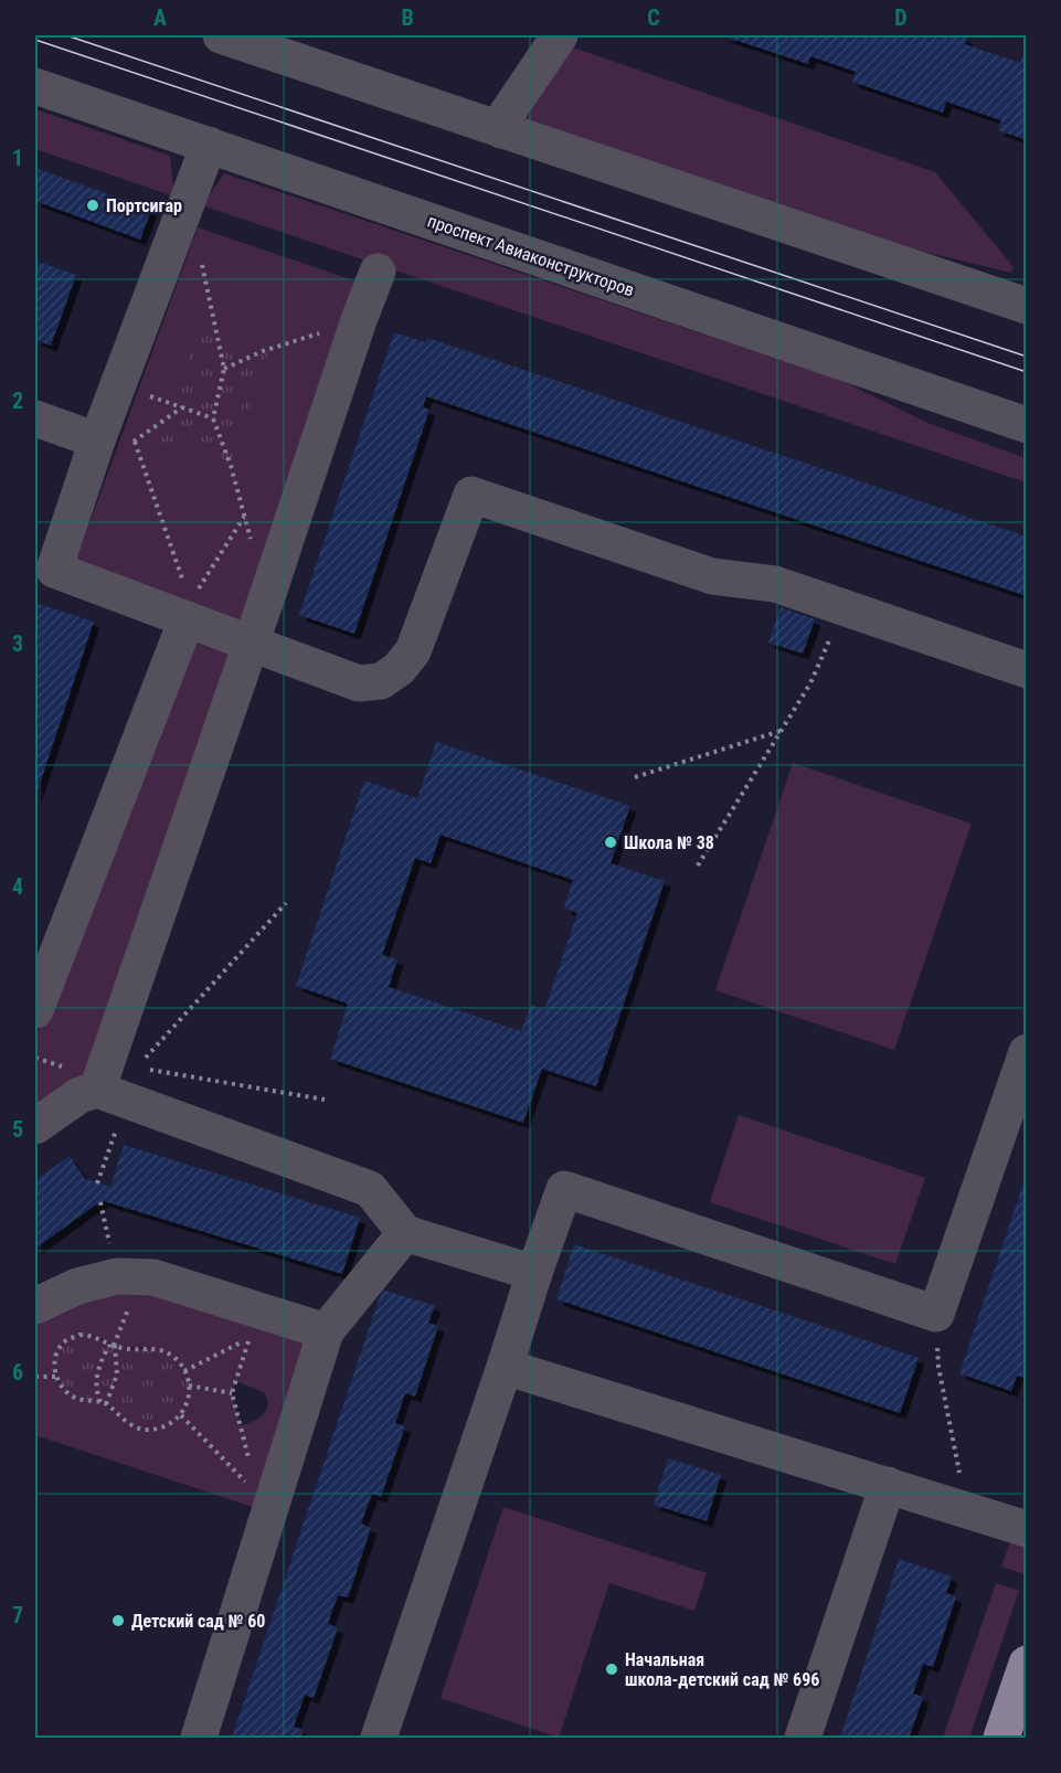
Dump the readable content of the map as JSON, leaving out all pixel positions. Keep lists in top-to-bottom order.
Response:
{
  "streets": {
    "street": ["проспект Авиаконструкторов"]
  },
  "places": [
    "Портсигар",
    "Школа № 38",
    "Детский сад № 60",
    "Начальная школа-детский сад № 696"
  ],
  "grid": {
    "columns": [
      "A",
      "B",
      "C",
      "D"
    ],
    "rows": [
      "1",
      "2",
      "3",
      "4",
      "5",
      "6",
      "7"
    ]
  }
}
